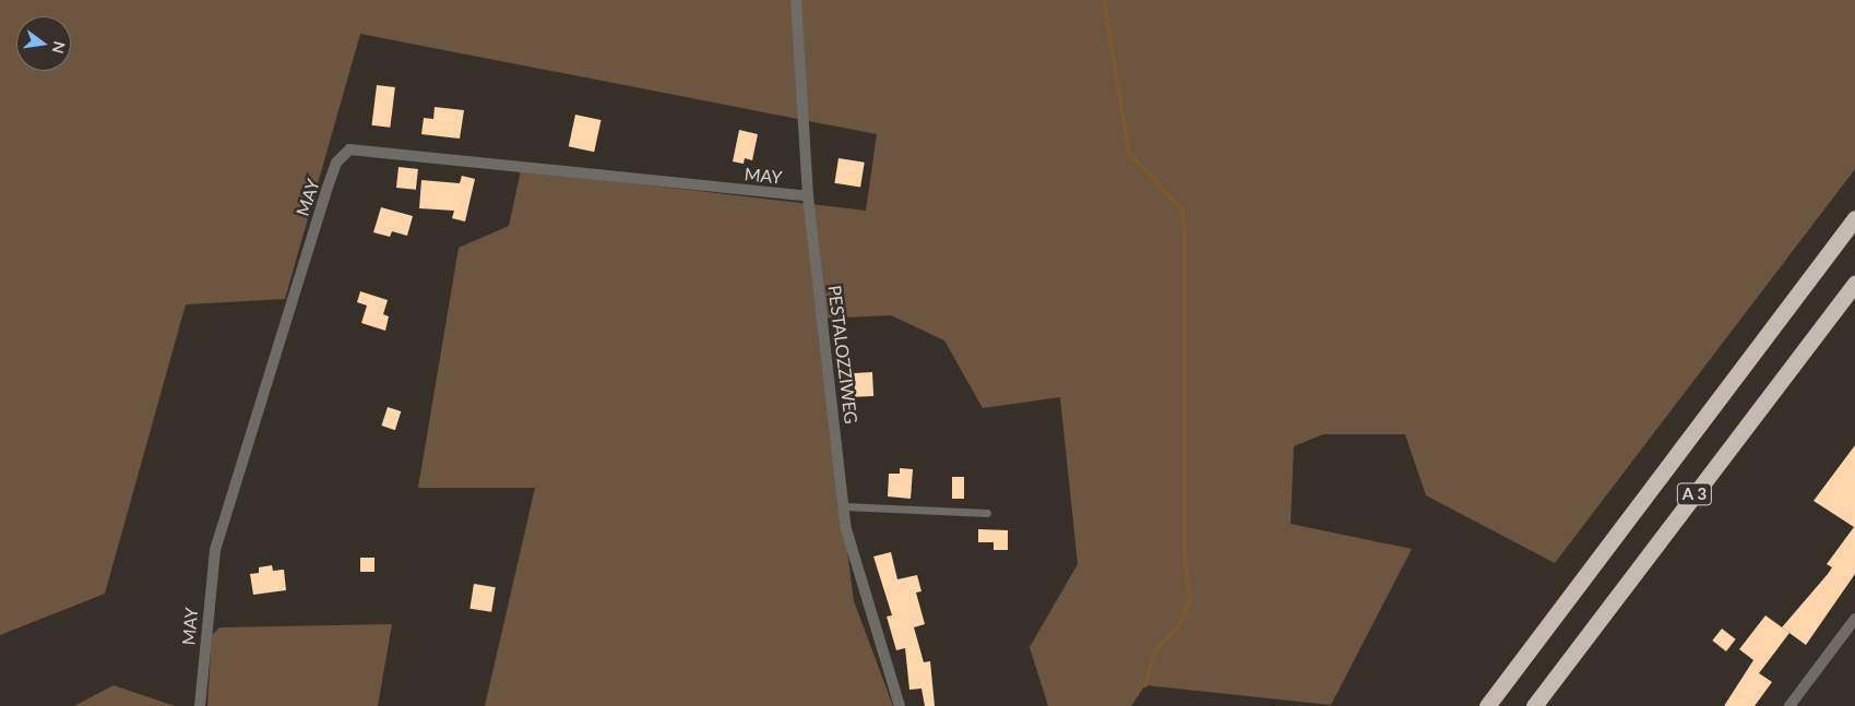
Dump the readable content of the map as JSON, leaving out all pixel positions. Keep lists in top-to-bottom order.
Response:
{
  "streets": {
    "highway": ["A 3"],
    "street": ["MAY", "PESTALOZZIWEG"]
  },
  "crossings": [
    ["MAY", "PESTALOZZIWEG"]
  ],
  "north": "right"
}
